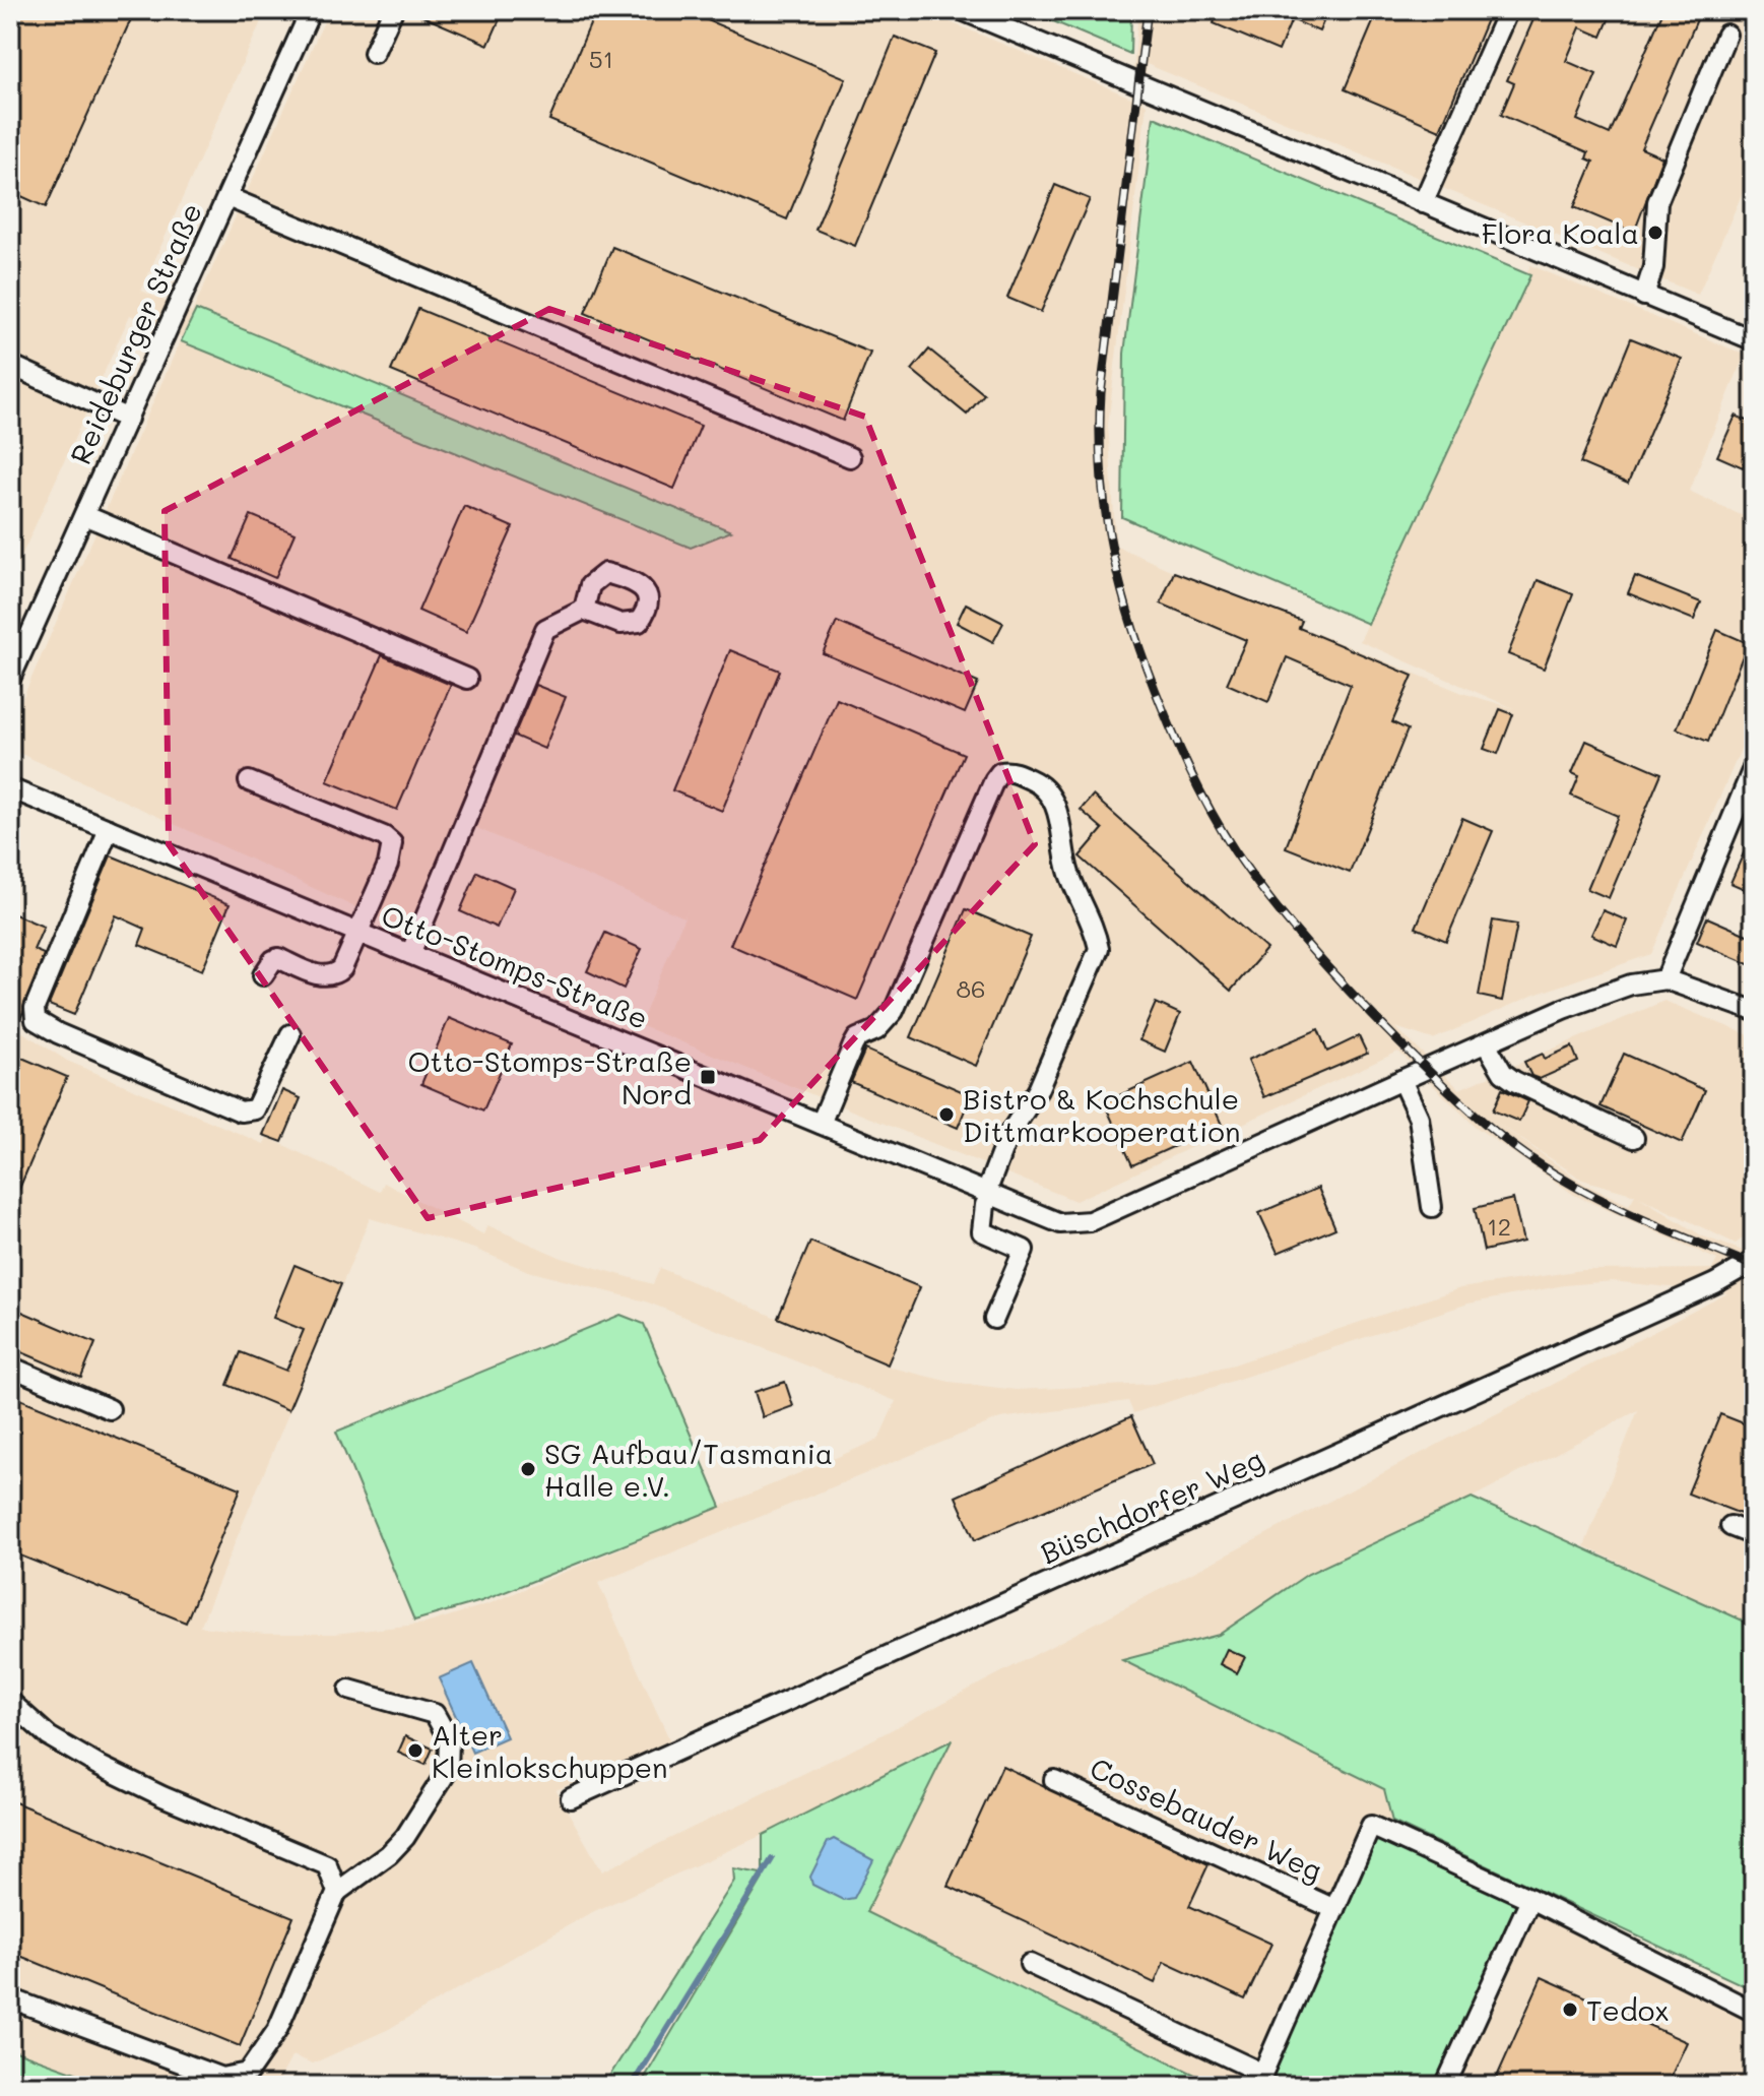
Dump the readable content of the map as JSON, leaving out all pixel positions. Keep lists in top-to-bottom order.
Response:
{
  "streets": {
    "street": [
      "Reideburger Straße",
      "Otto-Stomps-Straße",
      "Büschdorfer Weg",
      "Cossebauder Weg"
    ]
  },
  "places": {
    "other": [
      "Flora Koala",
      "Bistro & Kochschule Dittmarkooperation",
      "SG Aufbau/Tasmania Halle e.V.",
      "Alter Kleinlokschuppen",
      "Tedox"
    ],
    "transit": ["Otto-Stomps-Straße Nord"]
  },
  "house_numbers": ["51", "86", "12"]
}
